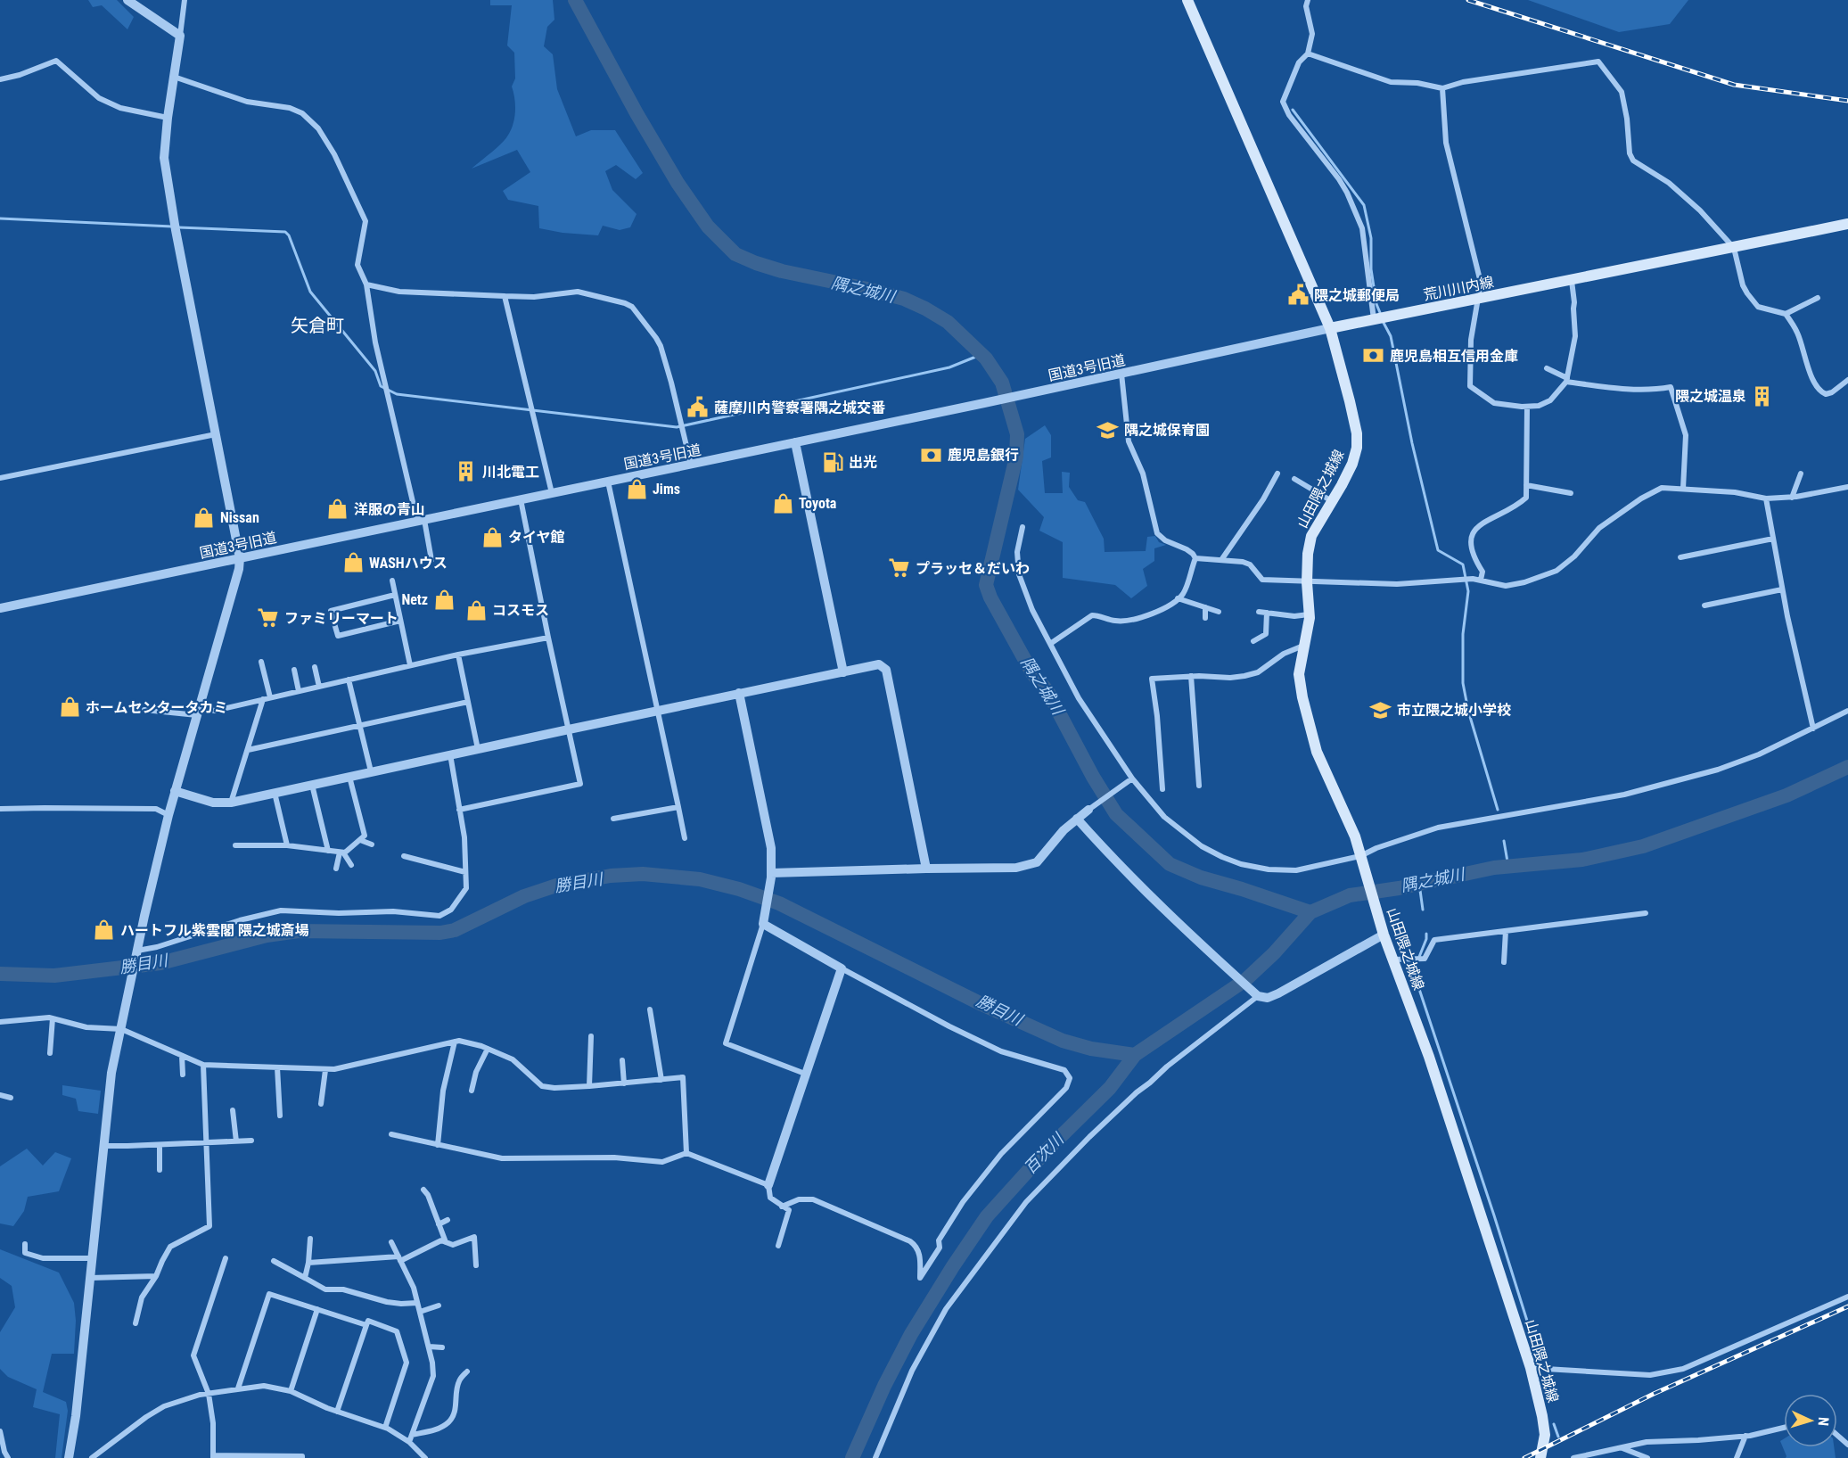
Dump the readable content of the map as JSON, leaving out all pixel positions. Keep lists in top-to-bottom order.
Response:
{
  "streets": {
    "main road": ["荒川川内線", "山田隈之城線"],
    "street": ["国道3号旧道"]
  },
  "crossings": [
    ["荒川川内線", "国道3号旧道"],
    ["荒川川内線", "山田隈之城線"],
    ["国道3号旧道", "山田隈之城線"]
  ],
  "districts": ["矢倉町"],
  "water": ["隅之城川", "勝目川", "百次川"],
  "places": {
    "public building": ["隈之城郵便局", "薩摩川内警察署隅之城交番"],
    "bank": ["鹿児島相互信用金庫", "鹿児島銀行"],
    "building": ["隈之城温泉", "川北電工"],
    "school or university": ["隅之城保育園", "市立隈之城小学校"],
    "fuel station": ["出光"],
    "shop": [
      "Jims",
      "Toyota",
      "洋服の青山",
      "Nissan",
      "タイヤ館",
      "WASHハウス",
      "Netz",
      "コスモス",
      "ホームセンタータカミ",
      "ハートフル紫雲閣 隈之城斎場"
    ],
    "supermarket": ["プラッセ＆だいわ", "ファミリーマート"]
  },
  "north": "right"
}
